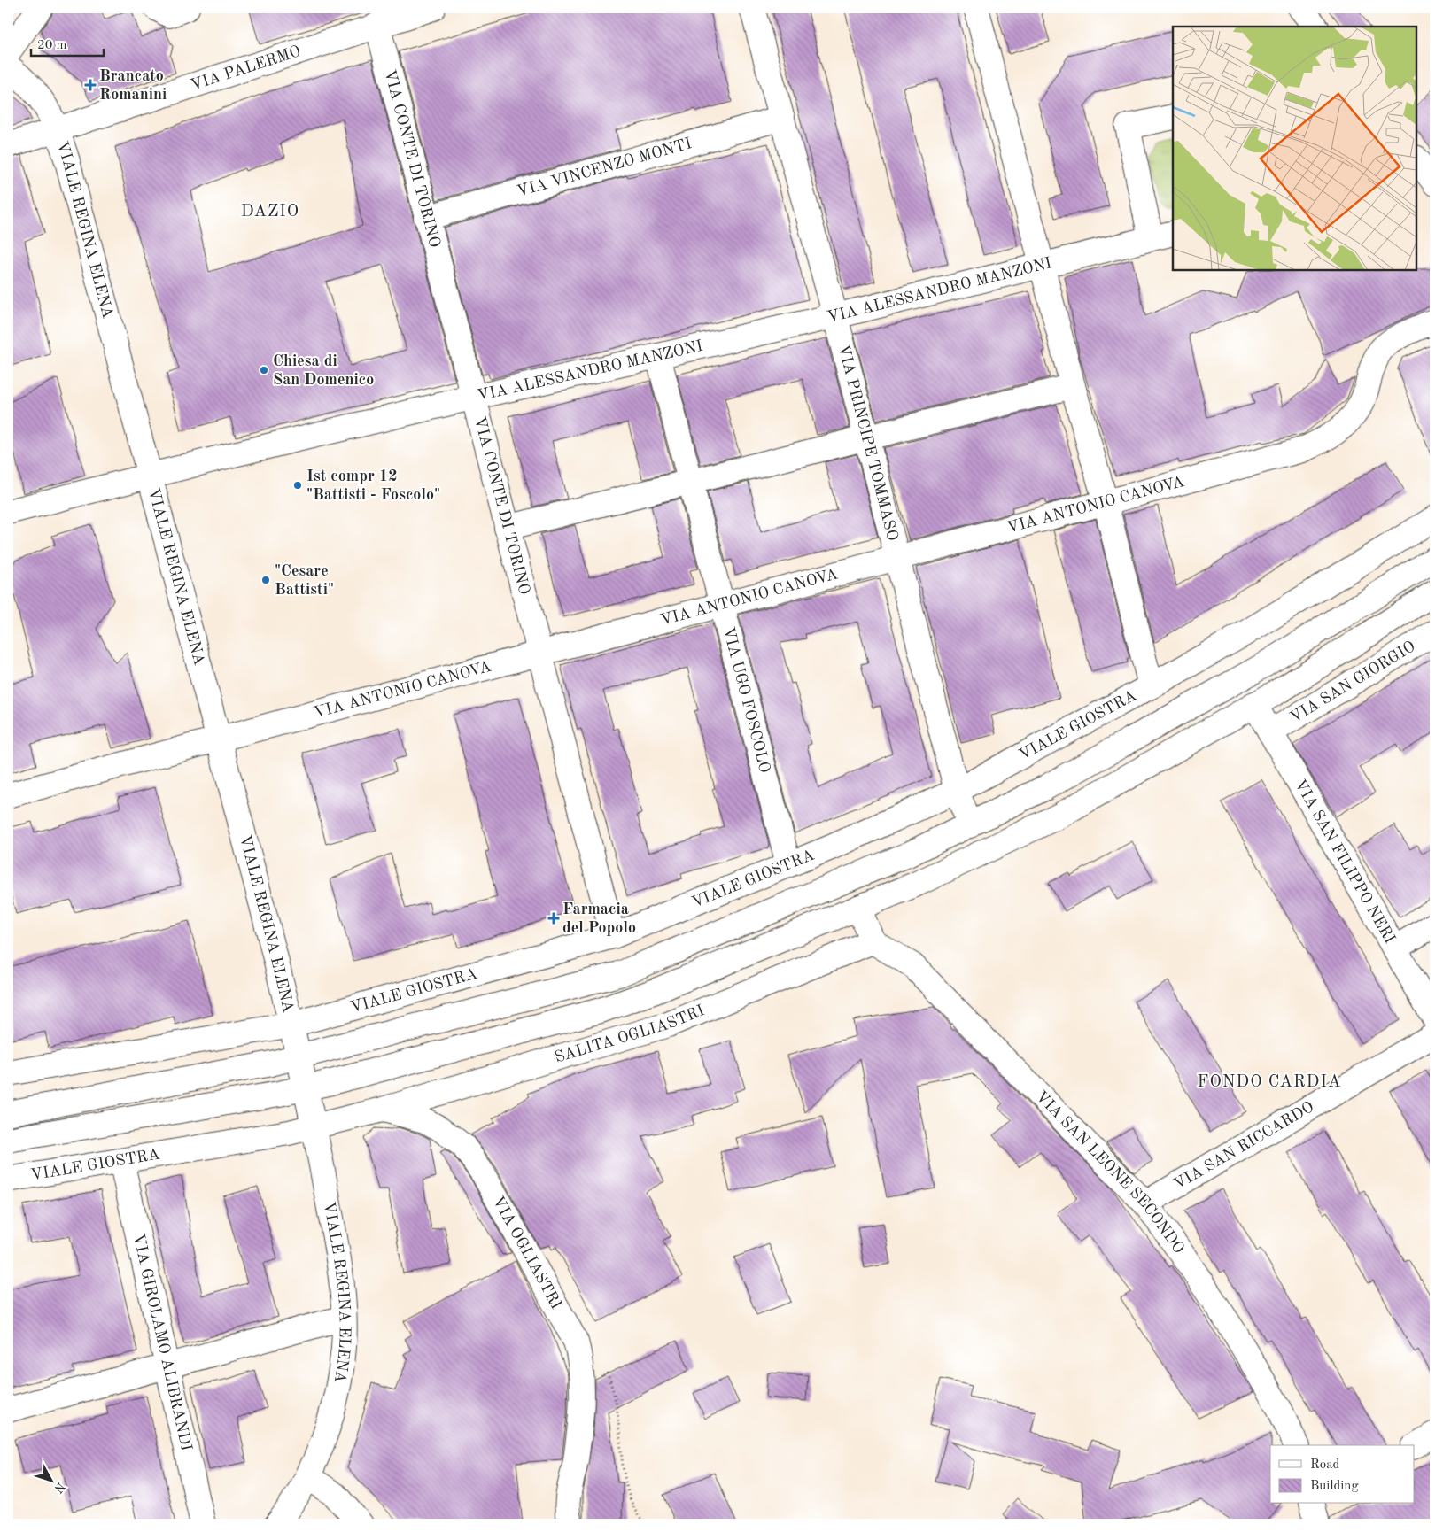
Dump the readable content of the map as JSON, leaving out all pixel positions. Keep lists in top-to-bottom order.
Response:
{
  "streets": {
    "street": [
      "VIA PALERMO",
      "VIA CONTE DI TORINO",
      "VIA VINCENZO MONTI",
      "VIALE REGINA ELENA",
      "VIA ALESSANDRO MANZONI",
      "VIA PRINCIPE TOMMASO",
      "VIA ANTONIO CANOVA",
      "VIA SAN GIORGIO",
      "VIA UGO FOSCOLO",
      "VIALE GIOSTRA",
      "VIA SAN FILIPPO NERI",
      "SALITA OGLIASTRI",
      "VIA SAN RICCARDO",
      "VIA SAN LEONE SECONDO",
      "VIA OGLIASTRI",
      "VIA GIROLAMO ALIBRANDI"
    ]
  },
  "crossings": [
    ["VIA PALERMO", "VIA CONTE DI TORINO"],
    ["VIA PALERMO", "VIALE REGINA ELENA"],
    ["VIA CONTE DI TORINO", "VIA VINCENZO MONTI"],
    ["VIA CONTE DI TORINO", "VIA ALESSANDRO MANZONI"],
    ["VIA CONTE DI TORINO", "VIA ANTONIO CANOVA"],
    ["VIA CONTE DI TORINO", "VIALE GIOSTRA"],
    ["VIA VINCENZO MONTI", "VIA PRINCIPE TOMMASO"],
    ["VIALE REGINA ELENA", "VIA ALESSANDRO MANZONI"],
    ["VIALE REGINA ELENA", "VIA ANTONIO CANOVA"],
    ["VIALE REGINA ELENA", "VIALE GIOSTRA"],
    ["VIALE REGINA ELENA", "VIA OGLIASTRI"],
    ["VIA ALESSANDRO MANZONI", "VIA PRINCIPE TOMMASO"],
    ["VIA ALESSANDRO MANZONI", "VIA UGO FOSCOLO"],
    ["VIA PRINCIPE TOMMASO", "VIA ANTONIO CANOVA"],
    ["VIA PRINCIPE TOMMASO", "VIALE GIOSTRA"],
    ["VIA ANTONIO CANOVA", "VIA UGO FOSCOLO"],
    ["VIA SAN GIORGIO", "VIA SAN FILIPPO NERI"],
    ["VIA UGO FOSCOLO", "VIALE GIOSTRA"],
    ["VIALE GIOSTRA", "VIA OGLIASTRI"],
    ["VIALE GIOSTRA", "VIA GIROLAMO ALIBRANDI"],
    ["SALITA OGLIASTRI", "VIA SAN LEONE SECONDO"],
    ["SALITA OGLIASTRI", "VIA OGLIASTRI"],
    ["VIA SAN RICCARDO", "VIA SAN LEONE SECONDO"]
  ],
  "districts": ["DAZIO", "FONDO CARDIA"],
  "places": {
    "health": ["Brancato Romanini", "Farmacia del Popolo"],
    "other": ["Chiesa di San Domenico", "Ist compr 12 \"Battisti - Foscolo\"", "\"Cesare Battisti\""]
  },
  "legend": ["Road", "Building"],
  "scale_bar": "20 m",
  "north": "bottom right"
}
